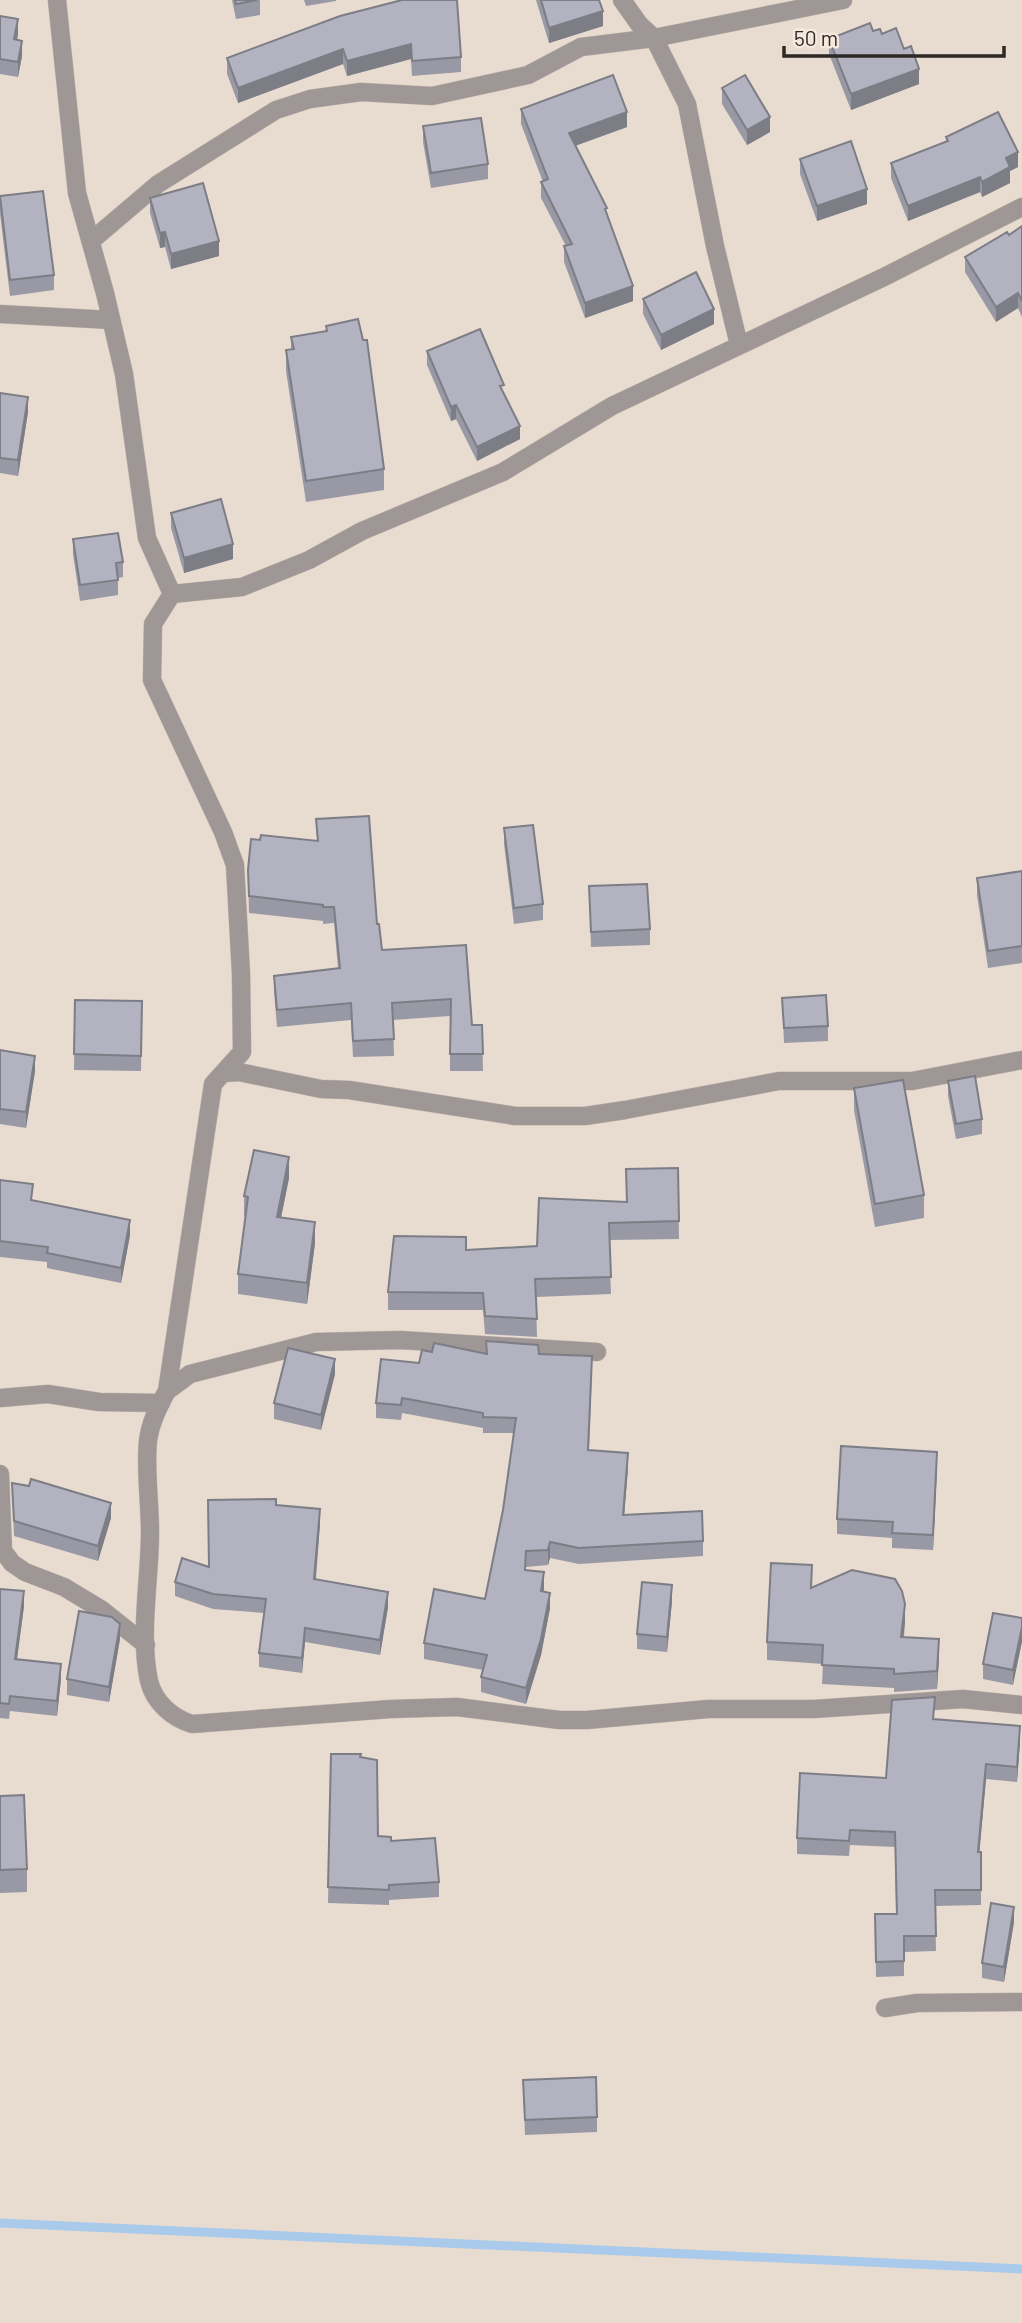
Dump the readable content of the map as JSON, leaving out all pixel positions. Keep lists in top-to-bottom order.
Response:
{
  "scale_bar": "50 m"
}
